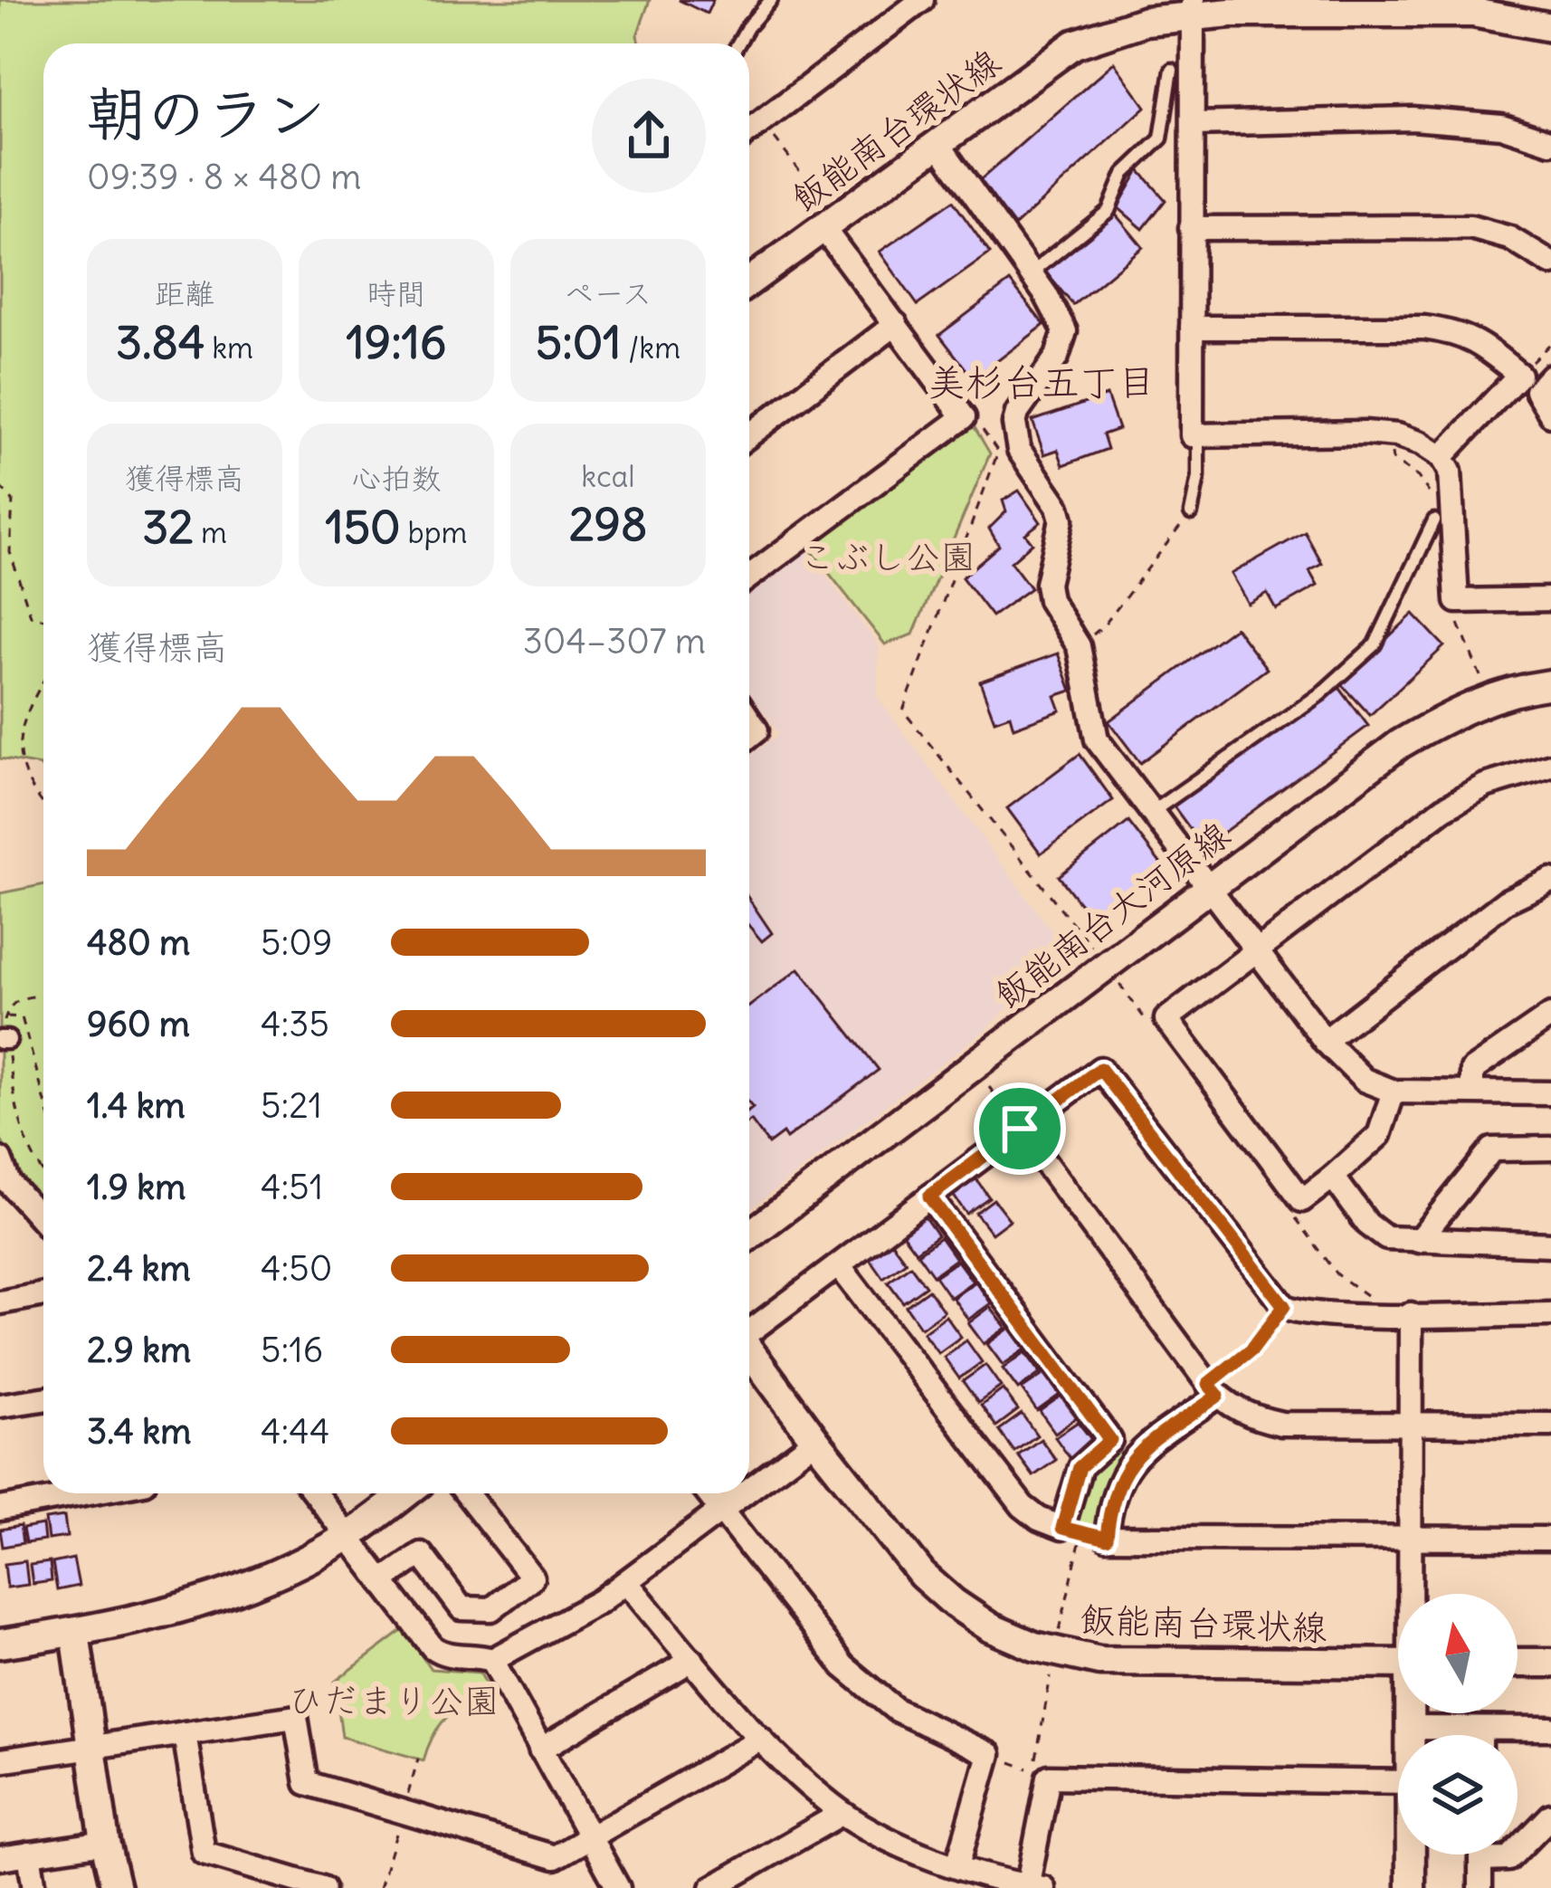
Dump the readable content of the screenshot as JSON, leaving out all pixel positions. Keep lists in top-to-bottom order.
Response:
{
  "streets": {
    "street": ["飯能南台環状線", "飯能南台大河原線"]
  },
  "districts": ["美杉台五丁目"],
  "parks": ["こぶし公園", "ひだまり公園"],
  "north": "top",
  "page": {
    "heading": ["朝のラン", "09:39 · 8 × 480 m"],
    "stats": [
      ["距離", "3.84 km"],
      ["時間", "19:16"],
      ["ペース", "5:01 /km"],
      ["獲得標高", "32 m"],
      ["心拍数", "150 bpm"],
      ["kcal", "298"]
    ],
    "chart": ["獲得標高", "304–307 m"],
    "list": [
      {
        "name": "480 m",
        "note": "5:09"
      },
      {
        "name": "960 m",
        "note": "4:35"
      },
      {
        "name": "1.4 km",
        "note": "5:21"
      },
      {
        "name": "1.9 km",
        "note": "4:51"
      },
      {
        "name": "2.4 km",
        "note": "4:50"
      },
      {
        "name": "2.9 km",
        "note": "5:16"
      },
      {
        "name": "3.4 km",
        "note": "4:44"
      }
    ]
  }
}
